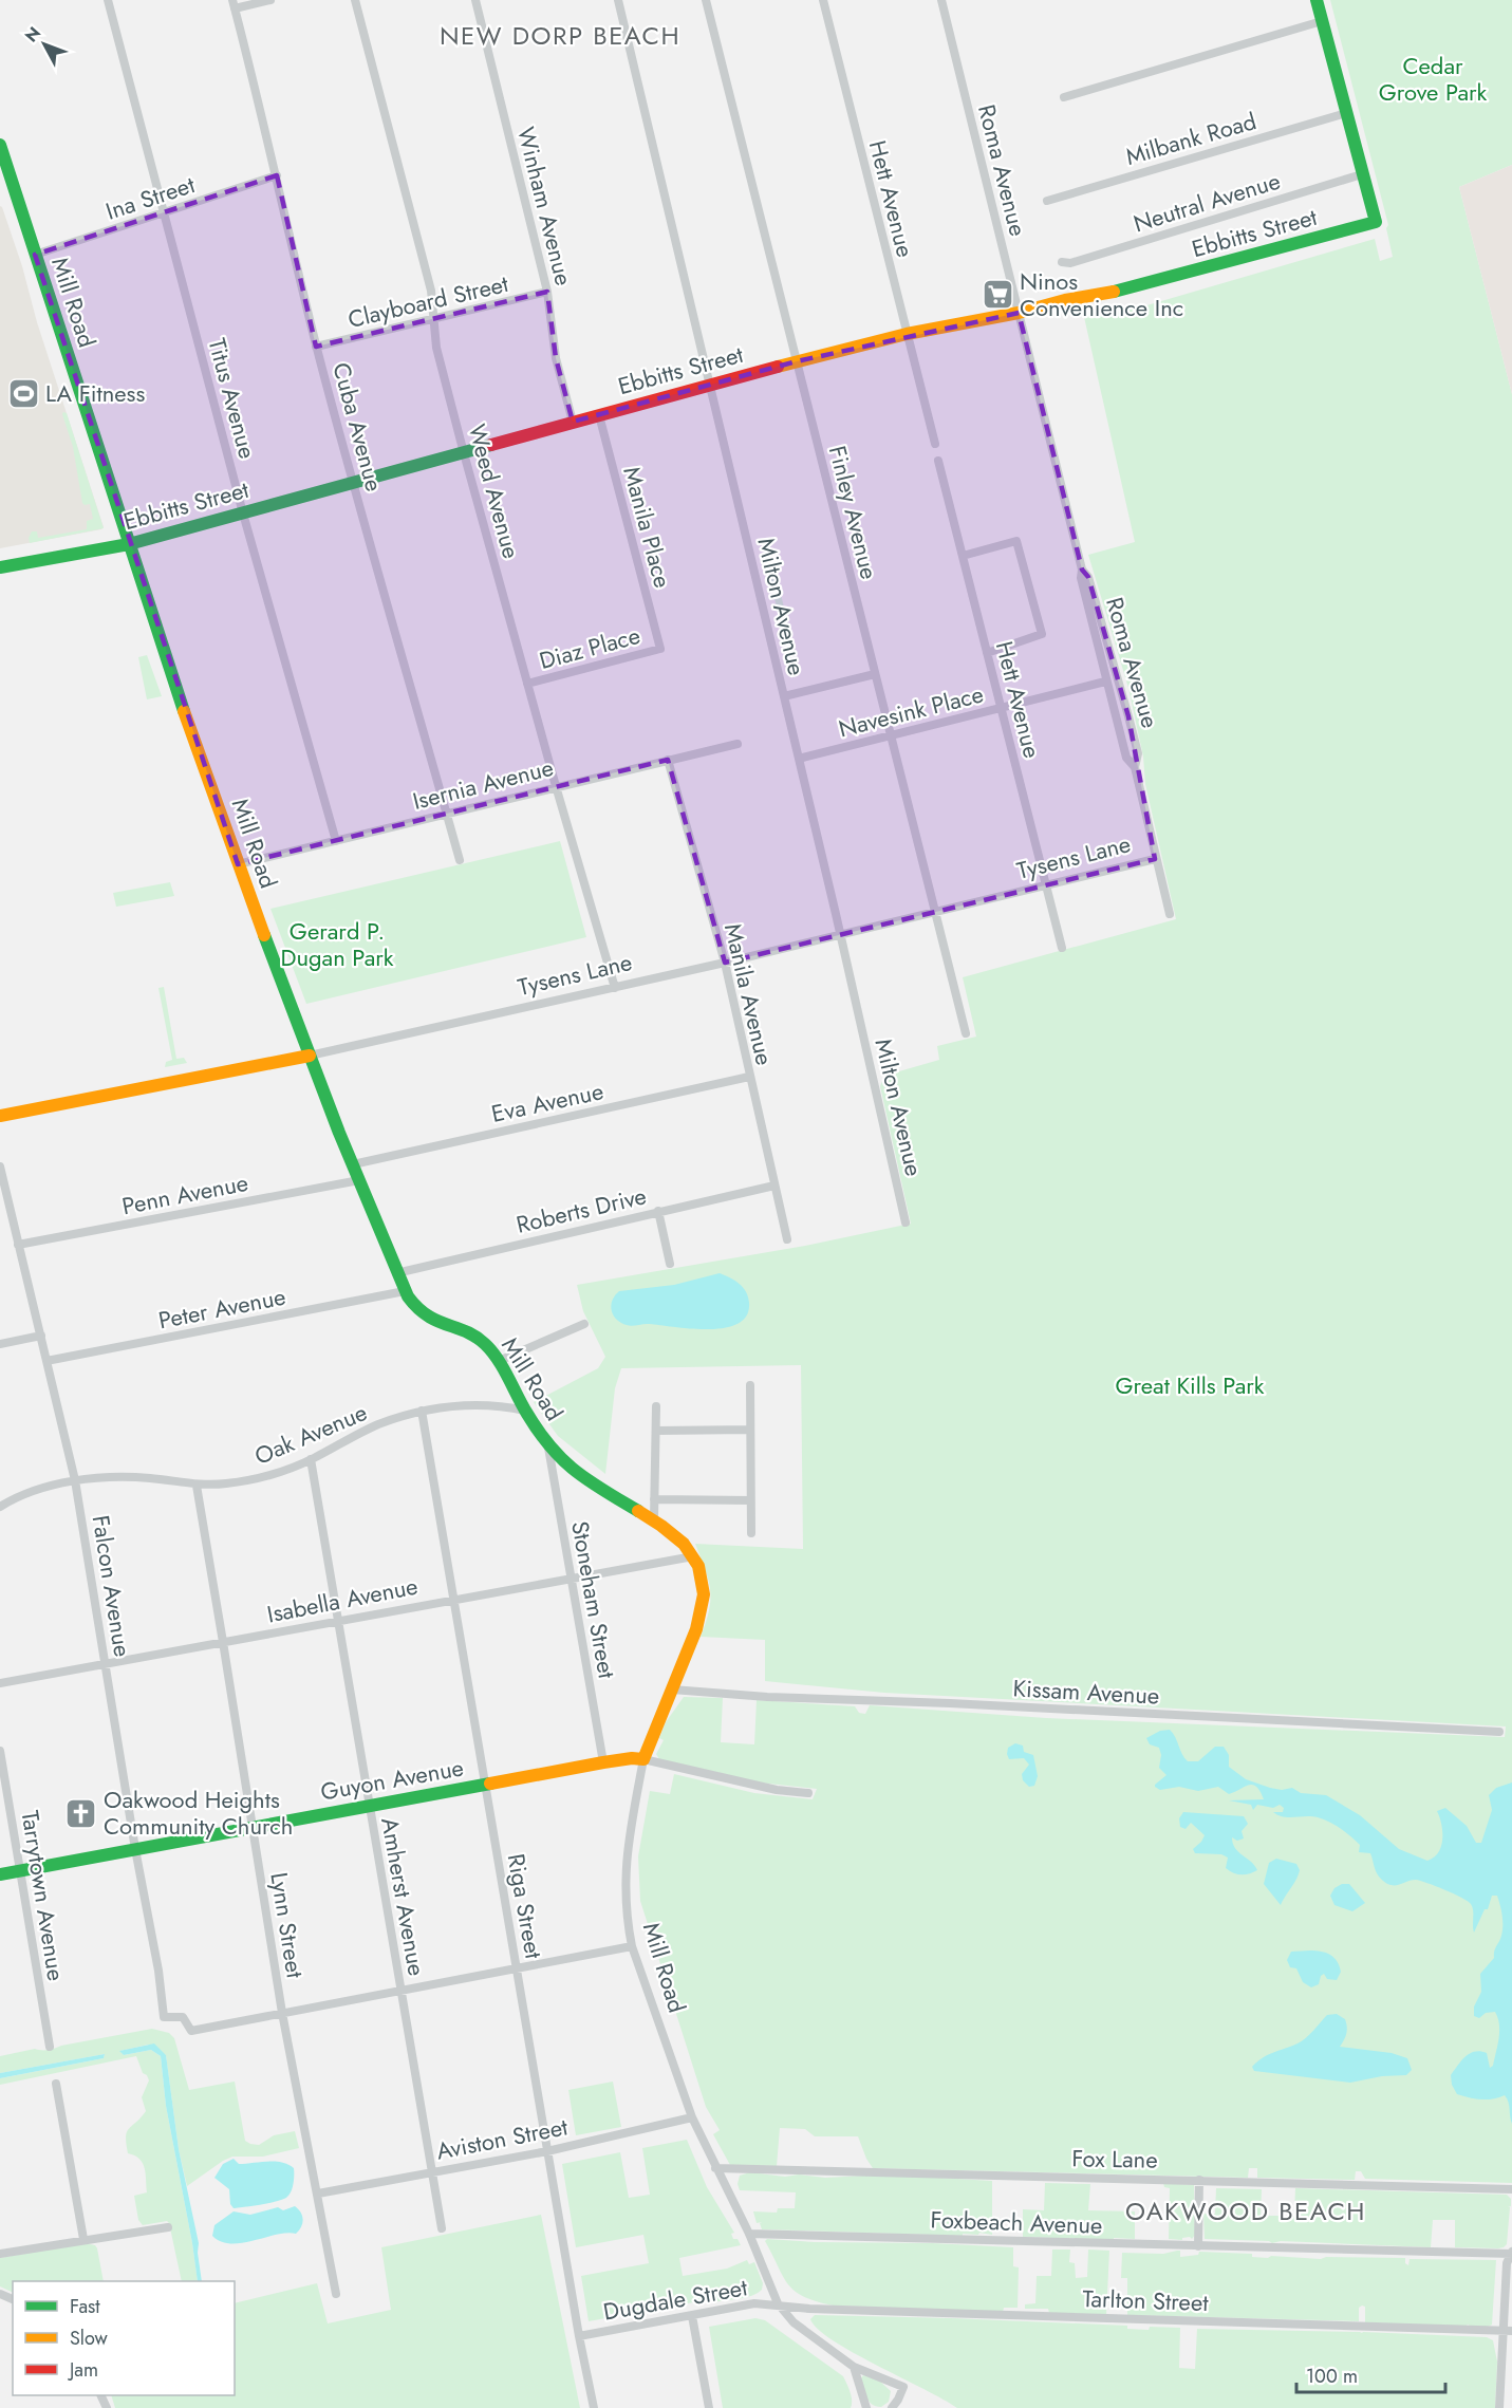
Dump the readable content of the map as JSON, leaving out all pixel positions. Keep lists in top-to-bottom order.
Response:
{
  "streets": {
    "street": [
      "Milbank Road",
      "Roma Avenue",
      "Ina Street",
      "Hett Avenue",
      "Neutral Avenue",
      "Winham Avenue",
      "Ebbitts Street",
      "Clayboard Street",
      "Mill Road",
      "Titus Avenue",
      "Cuba Avenue",
      "Weed Avenue",
      "Finley Avenue",
      "Manila Place",
      "Milton Avenue",
      "Diaz Place",
      "Navesink Place",
      "Isernia Avenue",
      "Tysens Lane",
      "Manila Avenue",
      "Eva Avenue",
      "Penn Avenue",
      "Roberts Drive",
      "Peter Avenue",
      "Oak Avenue",
      "Falcon Avenue",
      "Isabella Avenue",
      "Stoneham Street",
      "Kissam Avenue",
      "Guyon Avenue",
      "Tarrytown Avenue",
      "Amherst Avenue",
      "Riga Street",
      "Lynn Street",
      "Aviston Street",
      "Fox Lane",
      "Foxbeach Avenue",
      "Dugdale Street",
      "Tarlton Street"
    ]
  },
  "crossings": [
    ["Roma Avenue", "Ebbitts Street"],
    ["Roma Avenue", "Navesink Place"],
    ["Roma Avenue", "Tysens Lane"],
    ["Ina Street", "Mill Road"],
    ["Ina Street", "Titus Avenue"],
    ["Ina Street", "Cuba Avenue"],
    ["Hett Avenue", "Ebbitts Street"],
    ["Hett Avenue", "Navesink Place"],
    ["Hett Avenue", "Tysens Lane"],
    ["Neutral Avenue", "Ebbitts Street"],
    ["Winham Avenue", "Ebbitts Street"],
    ["Winham Avenue", "Clayboard Street"],
    ["Ebbitts Street", "Mill Road"],
    ["Ebbitts Street", "Titus Avenue"],
    ["Ebbitts Street", "Cuba Avenue"],
    ["Ebbitts Street", "Weed Avenue"],
    ["Ebbitts Street", "Finley Avenue"],
    ["Ebbitts Street", "Manila Place"],
    ["Ebbitts Street", "Milton Avenue"],
    ["Clayboard Street", "Cuba Avenue"],
    ["Clayboard Street", "Weed Avenue"],
    ["Mill Road", "Isernia Avenue"],
    ["Mill Road", "Tysens Lane"],
    ["Mill Road", "Eva Avenue"],
    ["Mill Road", "Penn Avenue"],
    ["Mill Road", "Roberts Drive"],
    ["Mill Road", "Peter Avenue"],
    ["Mill Road", "Oak Avenue"],
    ["Mill Road", "Isabella Avenue"],
    ["Mill Road", "Stoneham Street"],
    ["Mill Road", "Kissam Avenue"],
    ["Mill Road", "Guyon Avenue"],
    ["Mill Road", "Aviston Street"],
    ["Mill Road", "Fox Lane"],
    ["Mill Road", "Foxbeach Avenue"],
    ["Mill Road", "Dugdale Street"],
    ["Mill Road", "Tarlton Street"],
    ["Titus Avenue", "Isernia Avenue"],
    ["Cuba Avenue", "Isernia Avenue"],
    ["Weed Avenue", "Diaz Place"],
    ["Weed Avenue", "Isernia Avenue"],
    ["Weed Avenue", "Tysens Lane"],
    ["Finley Avenue", "Navesink Place"],
    ["Finley Avenue", "Tysens Lane"],
    ["Manila Place", "Diaz Place"],
    ["Milton Avenue", "Navesink Place"],
    ["Milton Avenue", "Tysens Lane"],
    ["Isernia Avenue", "Manila Avenue"],
    ["Tysens Lane", "Manila Avenue"],
    ["Manila Avenue", "Eva Avenue"],
    ["Manila Avenue", "Roberts Drive"],
    ["Penn Avenue", "Falcon Avenue"],
    ["Peter Avenue", "Falcon Avenue"],
    ["Oak Avenue", "Falcon Avenue"],
    ["Oak Avenue", "Amherst Avenue"],
    ["Oak Avenue", "Riga Street"],
    ["Oak Avenue", "Lynn Street"],
    ["Falcon Avenue", "Isabella Avenue"],
    ["Falcon Avenue", "Guyon Avenue"],
    ["Falcon Avenue", "Lynn Street"],
    ["Isabella Avenue", "Stoneham Street"],
    ["Isabella Avenue", "Amherst Avenue"],
    ["Isabella Avenue", "Riga Street"],
    ["Isabella Avenue", "Lynn Street"],
    ["Stoneham Street", "Guyon Avenue"],
    ["Guyon Avenue", "Tarrytown Avenue"],
    ["Guyon Avenue", "Amherst Avenue"],
    ["Guyon Avenue", "Riga Street"],
    ["Guyon Avenue", "Lynn Street"],
    ["Amherst Avenue", "Aviston Street"],
    ["Riga Street", "Aviston Street"],
    ["Riga Street", "Dugdale Street"],
    ["Lynn Street", "Aviston Street"],
    ["Dugdale Street", "Tarlton Street"]
  ],
  "districts": ["NEW DORP BEACH", "OAKWOOD BEACH"],
  "parks": ["Cedar Grove Park", "Gerard P. Dugan Park", "Great Kills Park"],
  "places": {
    "supermarket": ["Ninos Convenience Inc"],
    "sports": ["LA Fitness"],
    "church": ["Oakwood Heights Community Church"]
  },
  "legend": ["Fast", "Slow", "Jam"],
  "scale_bar": "100 m",
  "north": "top left"
}
